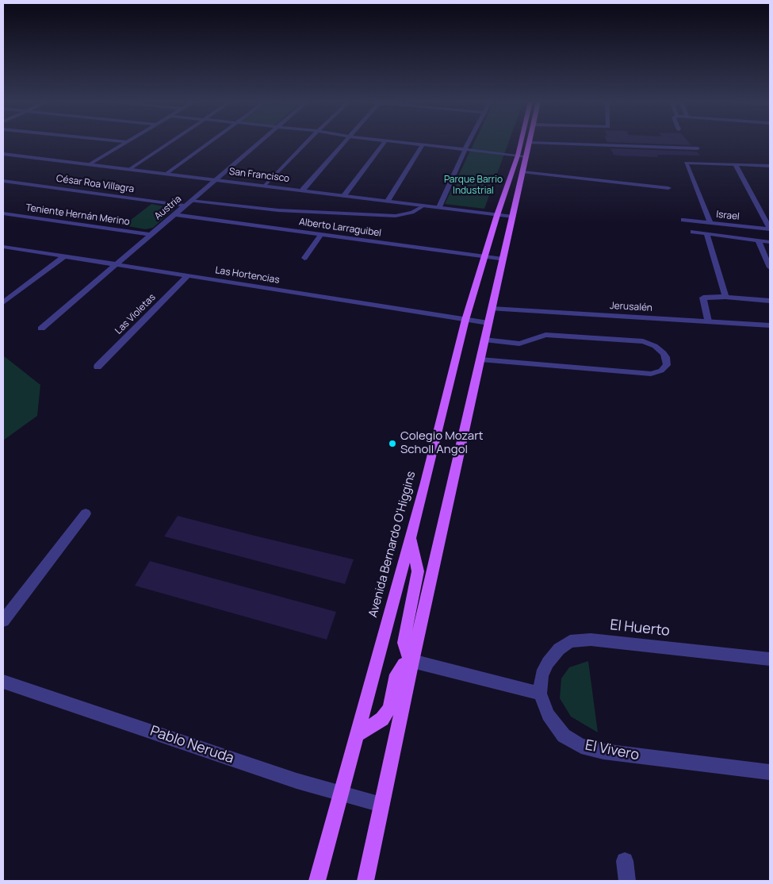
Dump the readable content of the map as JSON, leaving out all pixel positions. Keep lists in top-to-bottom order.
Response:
{
  "streets": {
    "main road": ["Avenida Bernardo O'Higgins"],
    "street": [
      "San Francisco",
      "César Roa Villagra",
      "Austria",
      "Teniente Hernán Merino",
      "Israel",
      "Alberto Larraguibel",
      "Las Hortencias",
      "Jerusalén",
      "Las Violetas",
      "El Huerto",
      "Pablo Neruda",
      "El Vivero"
    ]
  },
  "crossings": [
    ["San Francisco", "Austria"],
    ["San Francisco", "Avenida Bernardo O'Higgins"],
    ["César Roa Villagra", "Austria"],
    ["Austria", "Teniente Hernán Merino"],
    ["Austria", "Alberto Larraguibel"],
    ["Austria", "Las Hortencias"],
    ["Alberto Larraguibel", "Avenida Bernardo O'Higgins"],
    ["Las Hortencias", "Las Violetas"],
    ["Las Hortencias", "Avenida Bernardo O'Higgins"],
    ["Jerusalén", "Avenida Bernardo O'Higgins"],
    ["Avenida Bernardo O'Higgins", "Pablo Neruda"],
    ["El Huerto", "El Vivero"]
  ],
  "parks": ["Parque Barrio Industrial"],
  "places": ["Colegio Mozart Scholl Angol"]
}
